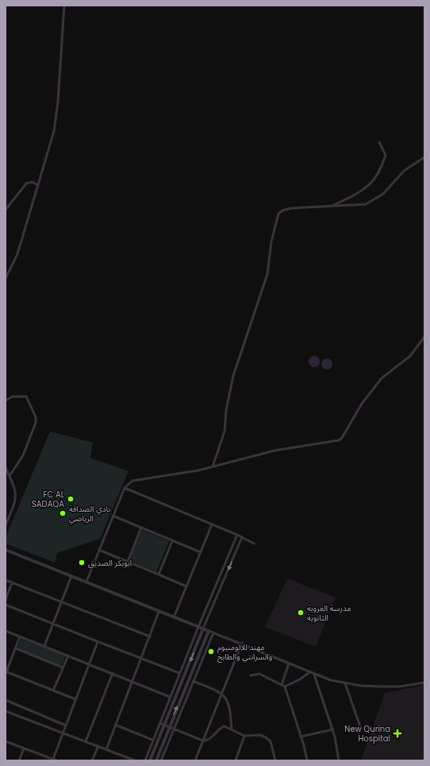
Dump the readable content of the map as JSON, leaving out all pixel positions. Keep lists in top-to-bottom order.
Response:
{
  "places": {
    "other": [
      "FC AL SADAQA",
      "نادي الصداقة الرياضي",
      "ابوبكر الصديق",
      "مدرسة العروبة الثانوية",
      "مهند للالومنيوم والسرانتي والطابخ"
    ],
    "health": ["New Qurina Hospital"]
  }
}
